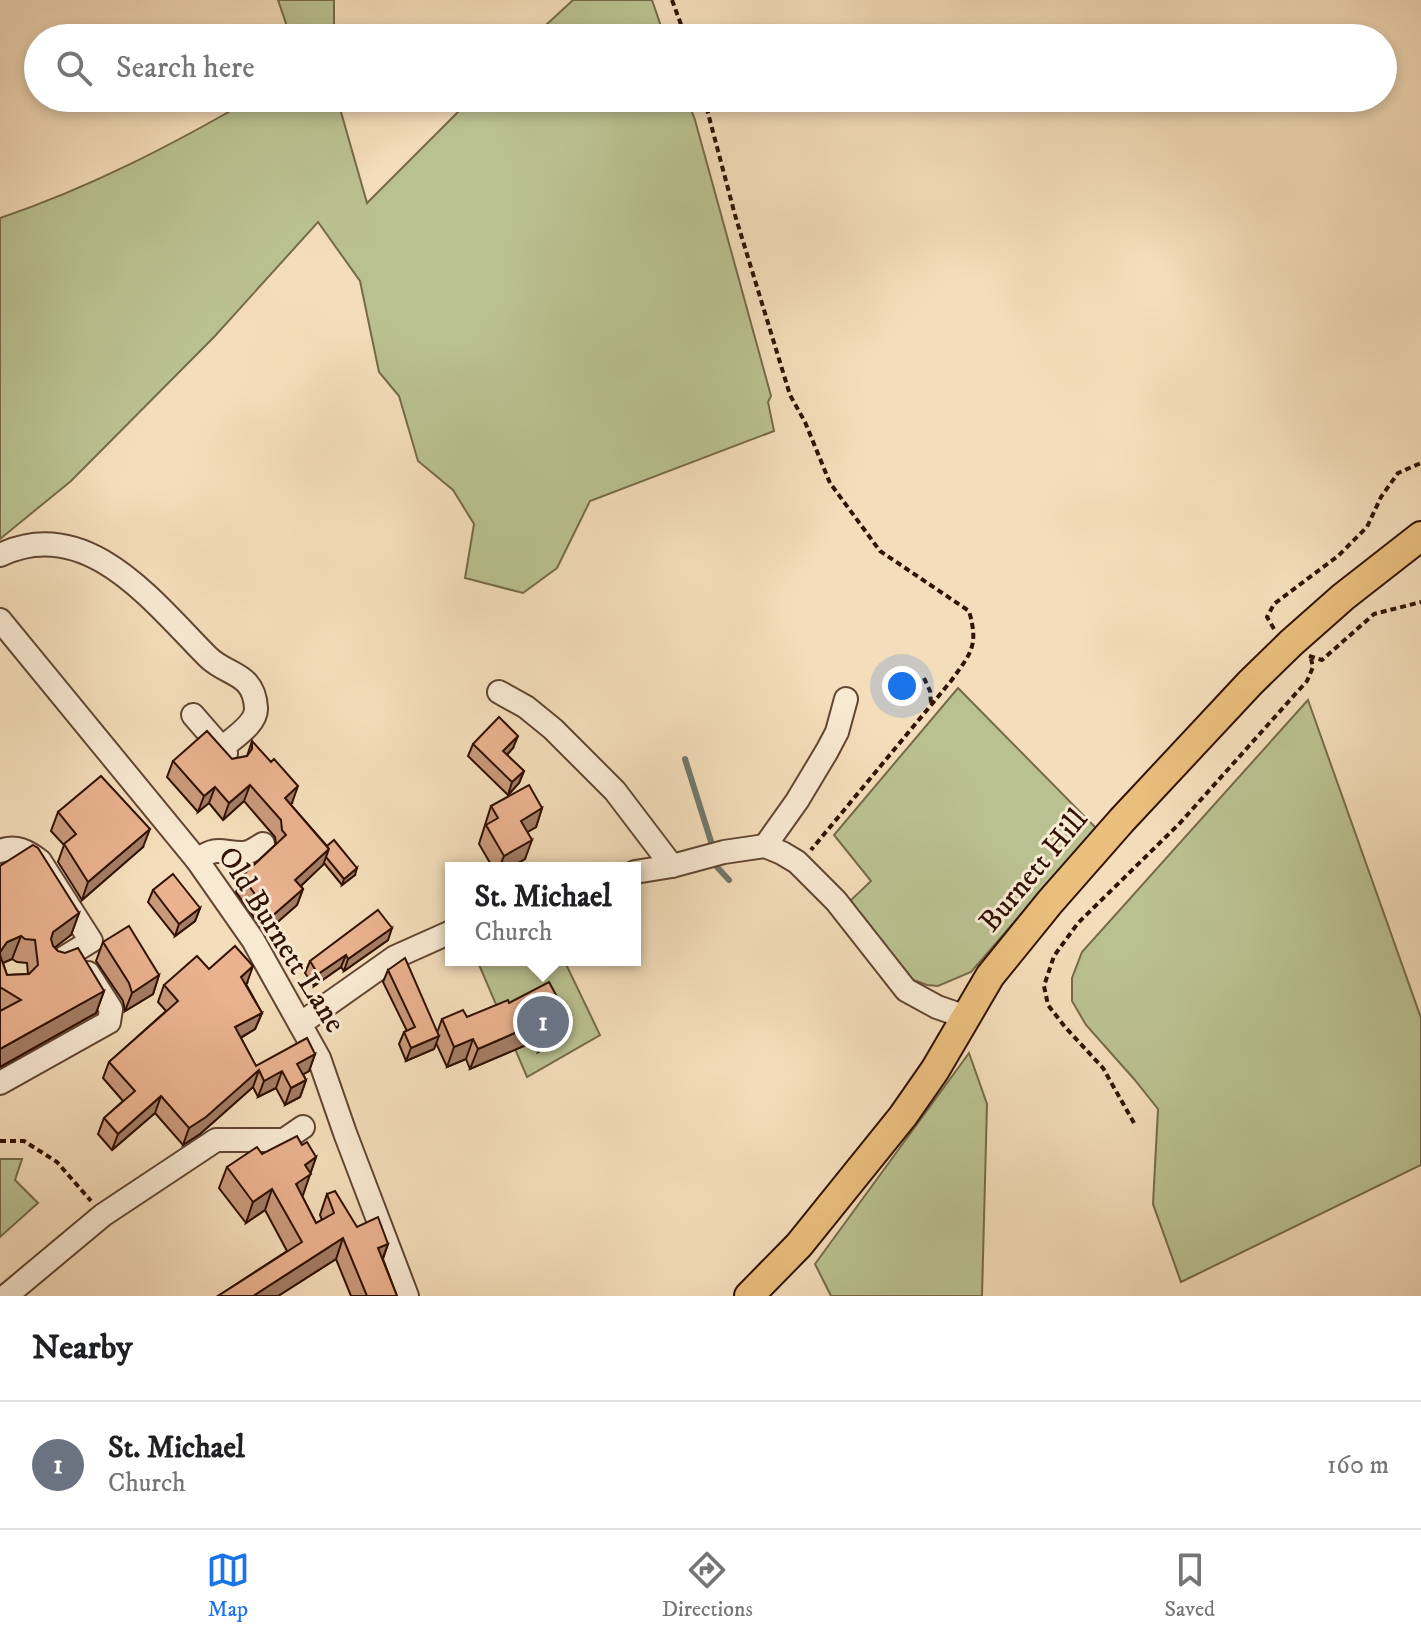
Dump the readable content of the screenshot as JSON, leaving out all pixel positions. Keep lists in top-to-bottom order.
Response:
{
  "streets": {
    "main road": ["Burnett Hill"],
    "street": ["Old Burnett Lane"]
  },
  "page": {
    "search": "Search here",
    "popup": ["St. Michael", "Church"],
    "pins": "1",
    "heading": "Nearby",
    "list": [
      {
        "mark": "1",
        "name": "St. Michael",
        "note": "Church",
        "value": "160 m"
      }
    ],
    "nav": ["Map", "Directions", "Saved"]
  }
}
